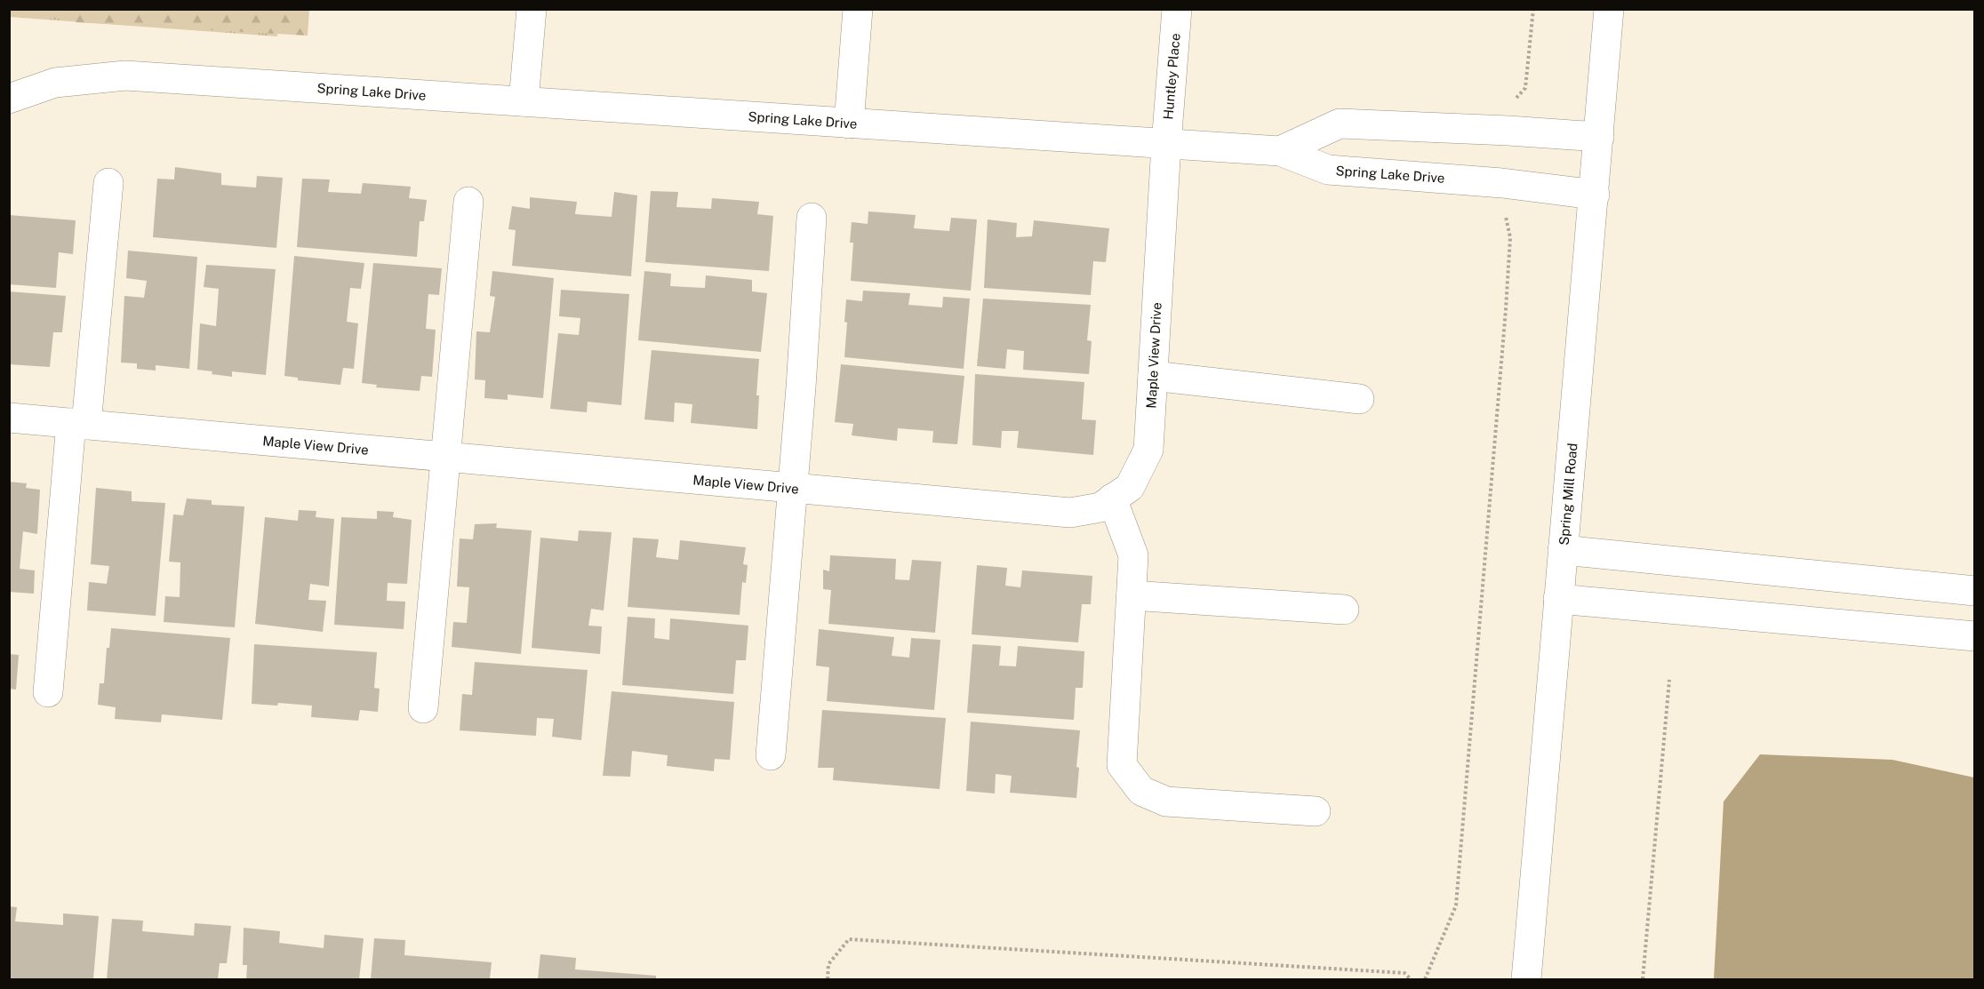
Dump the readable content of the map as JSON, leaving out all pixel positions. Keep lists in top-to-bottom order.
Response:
{
  "streets": {
    "street": [
      "Huntley Place",
      "Spring Lake Drive",
      "Maple View Drive",
      "Spring Mill Road"
    ]
  },
  "crossings": [
    ["Huntley Place", "Spring Lake Drive"],
    ["Huntley Place", "Maple View Drive"],
    ["Spring Lake Drive", "Maple View Drive"],
    ["Spring Lake Drive", "Spring Mill Road"]
  ]
}
